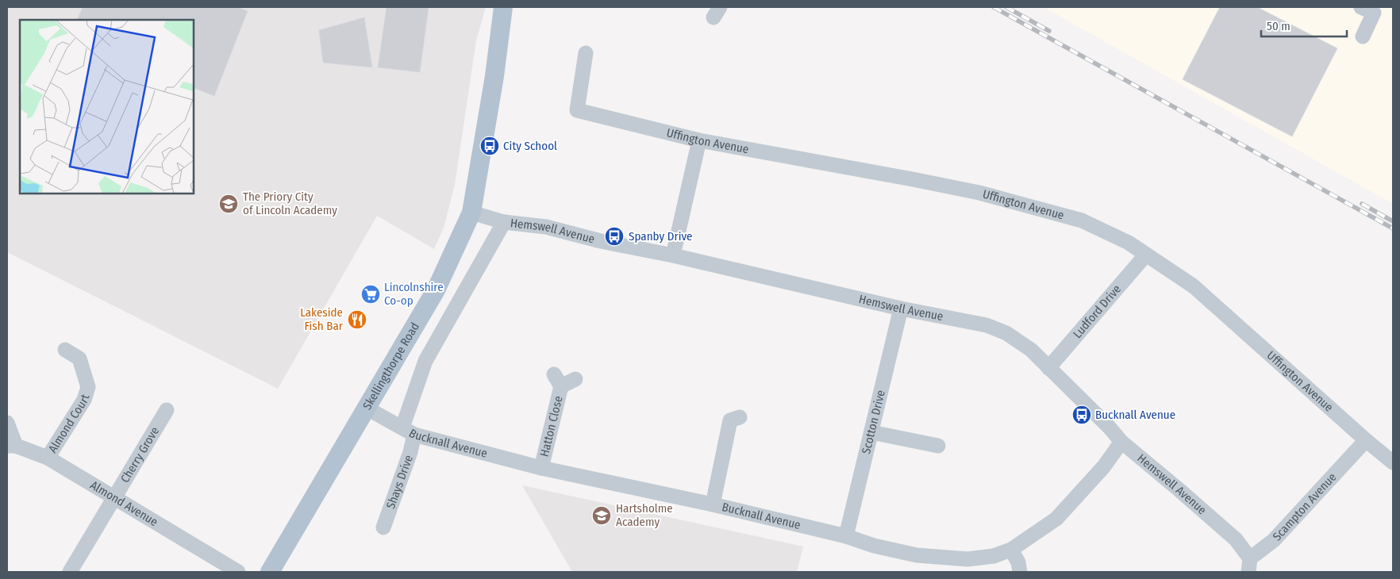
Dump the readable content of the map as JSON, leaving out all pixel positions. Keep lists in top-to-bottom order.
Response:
{
  "streets": {
    "main road": ["Skellingthorpe Road"],
    "street": [
      "Uffington Avenue",
      "Hemswell Avenue",
      "Ludford Drive",
      "Scotton Drive",
      "Almond Court",
      "Hatton Close",
      "Bucknall Avenue",
      "Cherry Grove",
      "Shays Drive",
      "Almond Avenue",
      "Scampton Avenue"
    ]
  },
  "crossings": [
    ["Uffington Avenue", "Ludford Drive"],
    ["Uffington Avenue", "Scampton Avenue"],
    ["Hemswell Avenue", "Ludford Drive"],
    ["Hemswell Avenue", "Skellingthorpe Road"],
    ["Hemswell Avenue", "Scotton Drive"],
    ["Hemswell Avenue", "Bucknall Avenue"],
    ["Hemswell Avenue", "Scampton Avenue"],
    ["Skellingthorpe Road", "Bucknall Avenue"],
    ["Scotton Drive", "Bucknall Avenue"],
    ["Almond Court", "Almond Avenue"],
    ["Hatton Close", "Bucknall Avenue"],
    ["Bucknall Avenue", "Shays Drive"],
    ["Cherry Grove", "Almond Avenue"]
  ],
  "places": {
    "bus stop": ["City School", "Spanby Drive", "Bucknall Avenue"],
    "school or university": ["The Priory City of Lincoln Academy", "Hartsholme Academy"],
    "supermarket": ["Lincolnshire Co-op"],
    "restaurant": ["Lakeside Fish Bar"]
  },
  "scale_bar": "50 m"
}
